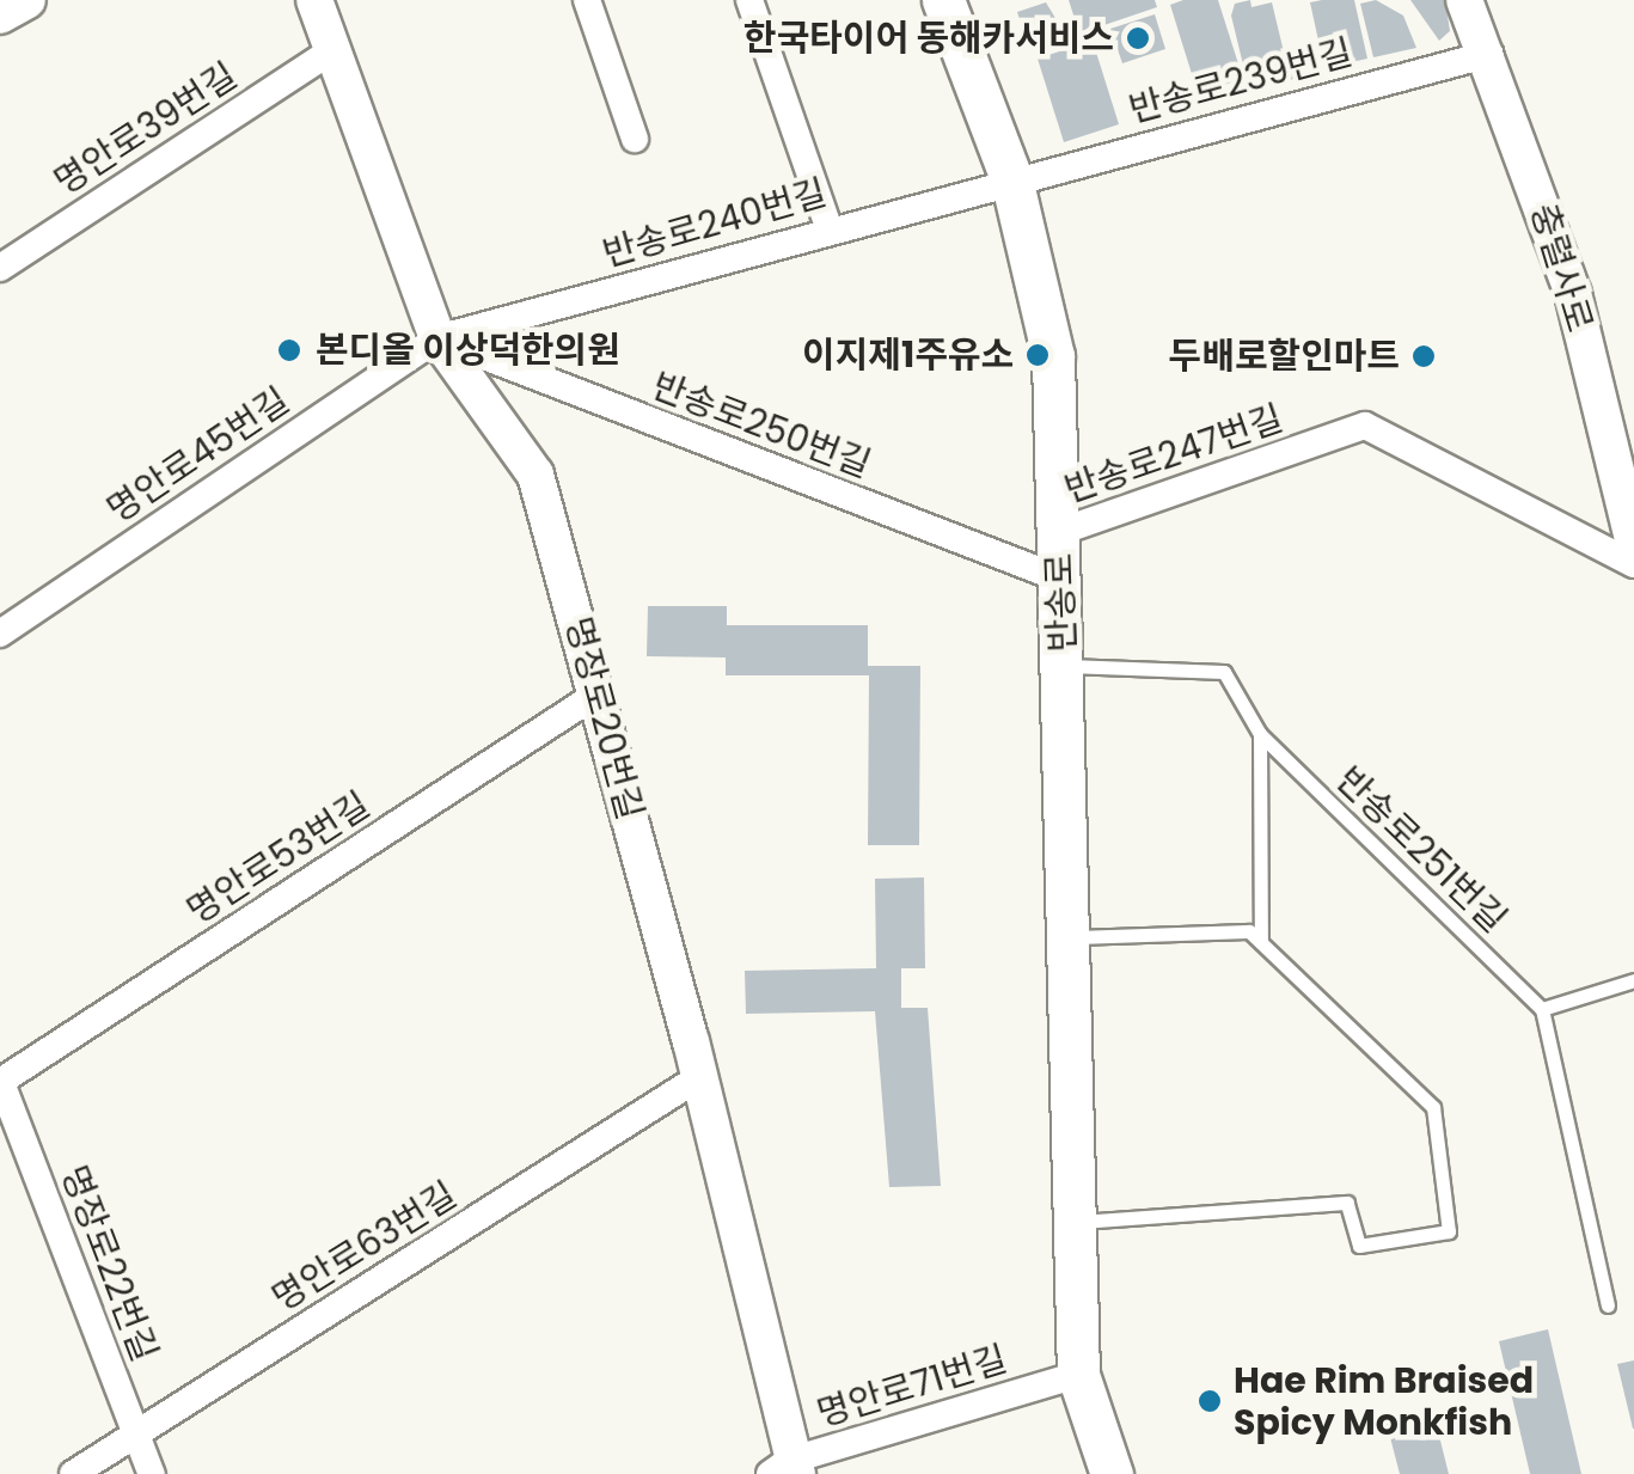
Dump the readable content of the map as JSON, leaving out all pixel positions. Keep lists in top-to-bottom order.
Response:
{
  "streets": {
    "main road": ["반송로"],
    "street": [
      "반송로239번길",
      "명안로39번길",
      "반송로240번길",
      "충렬사로",
      "반송로250번길",
      "반송로247번길",
      "명안로45번길",
      "명장로20번길",
      "명안로53번길",
      "명안로63번길",
      "명장로22번길",
      "명안로71번길"
    ],
    "lane": ["반송로251번길"]
  },
  "crossings": [
    ["반송로239번길", "반송로240번길"],
    ["반송로239번길", "충렬사로"],
    ["반송로239번길", "반송로"],
    ["명안로39번길", "명장로20번길"],
    ["반송로240번길", "반송로250번길"],
    ["반송로240번길", "명안로45번길"],
    ["반송로240번길", "반송로"],
    ["반송로240번길", "명장로20번길"],
    ["반송로250번길", "명안로45번길"],
    ["반송로250번길", "반송로"],
    ["반송로250번길", "명장로20번길"],
    ["반송로247번길", "반송로"],
    ["명안로45번길", "명장로20번길"],
    ["반송로", "반송로251번길"],
    ["반송로", "명안로71번길"],
    ["명장로20번길", "명안로53번길"],
    ["명장로20번길", "명안로63번길"],
    ["명장로20번길", "명안로71번길"],
    ["명안로53번길", "명장로22번길"],
    ["명안로63번길", "명장로22번길"]
  ],
  "places": [
    "한국타이어 동해카서비스",
    "본디올 이상덕한의원",
    "이지제1주유소",
    "두배로할인마트",
    "Hae Rim Braised Spicy Monkfish"
  ]
}
